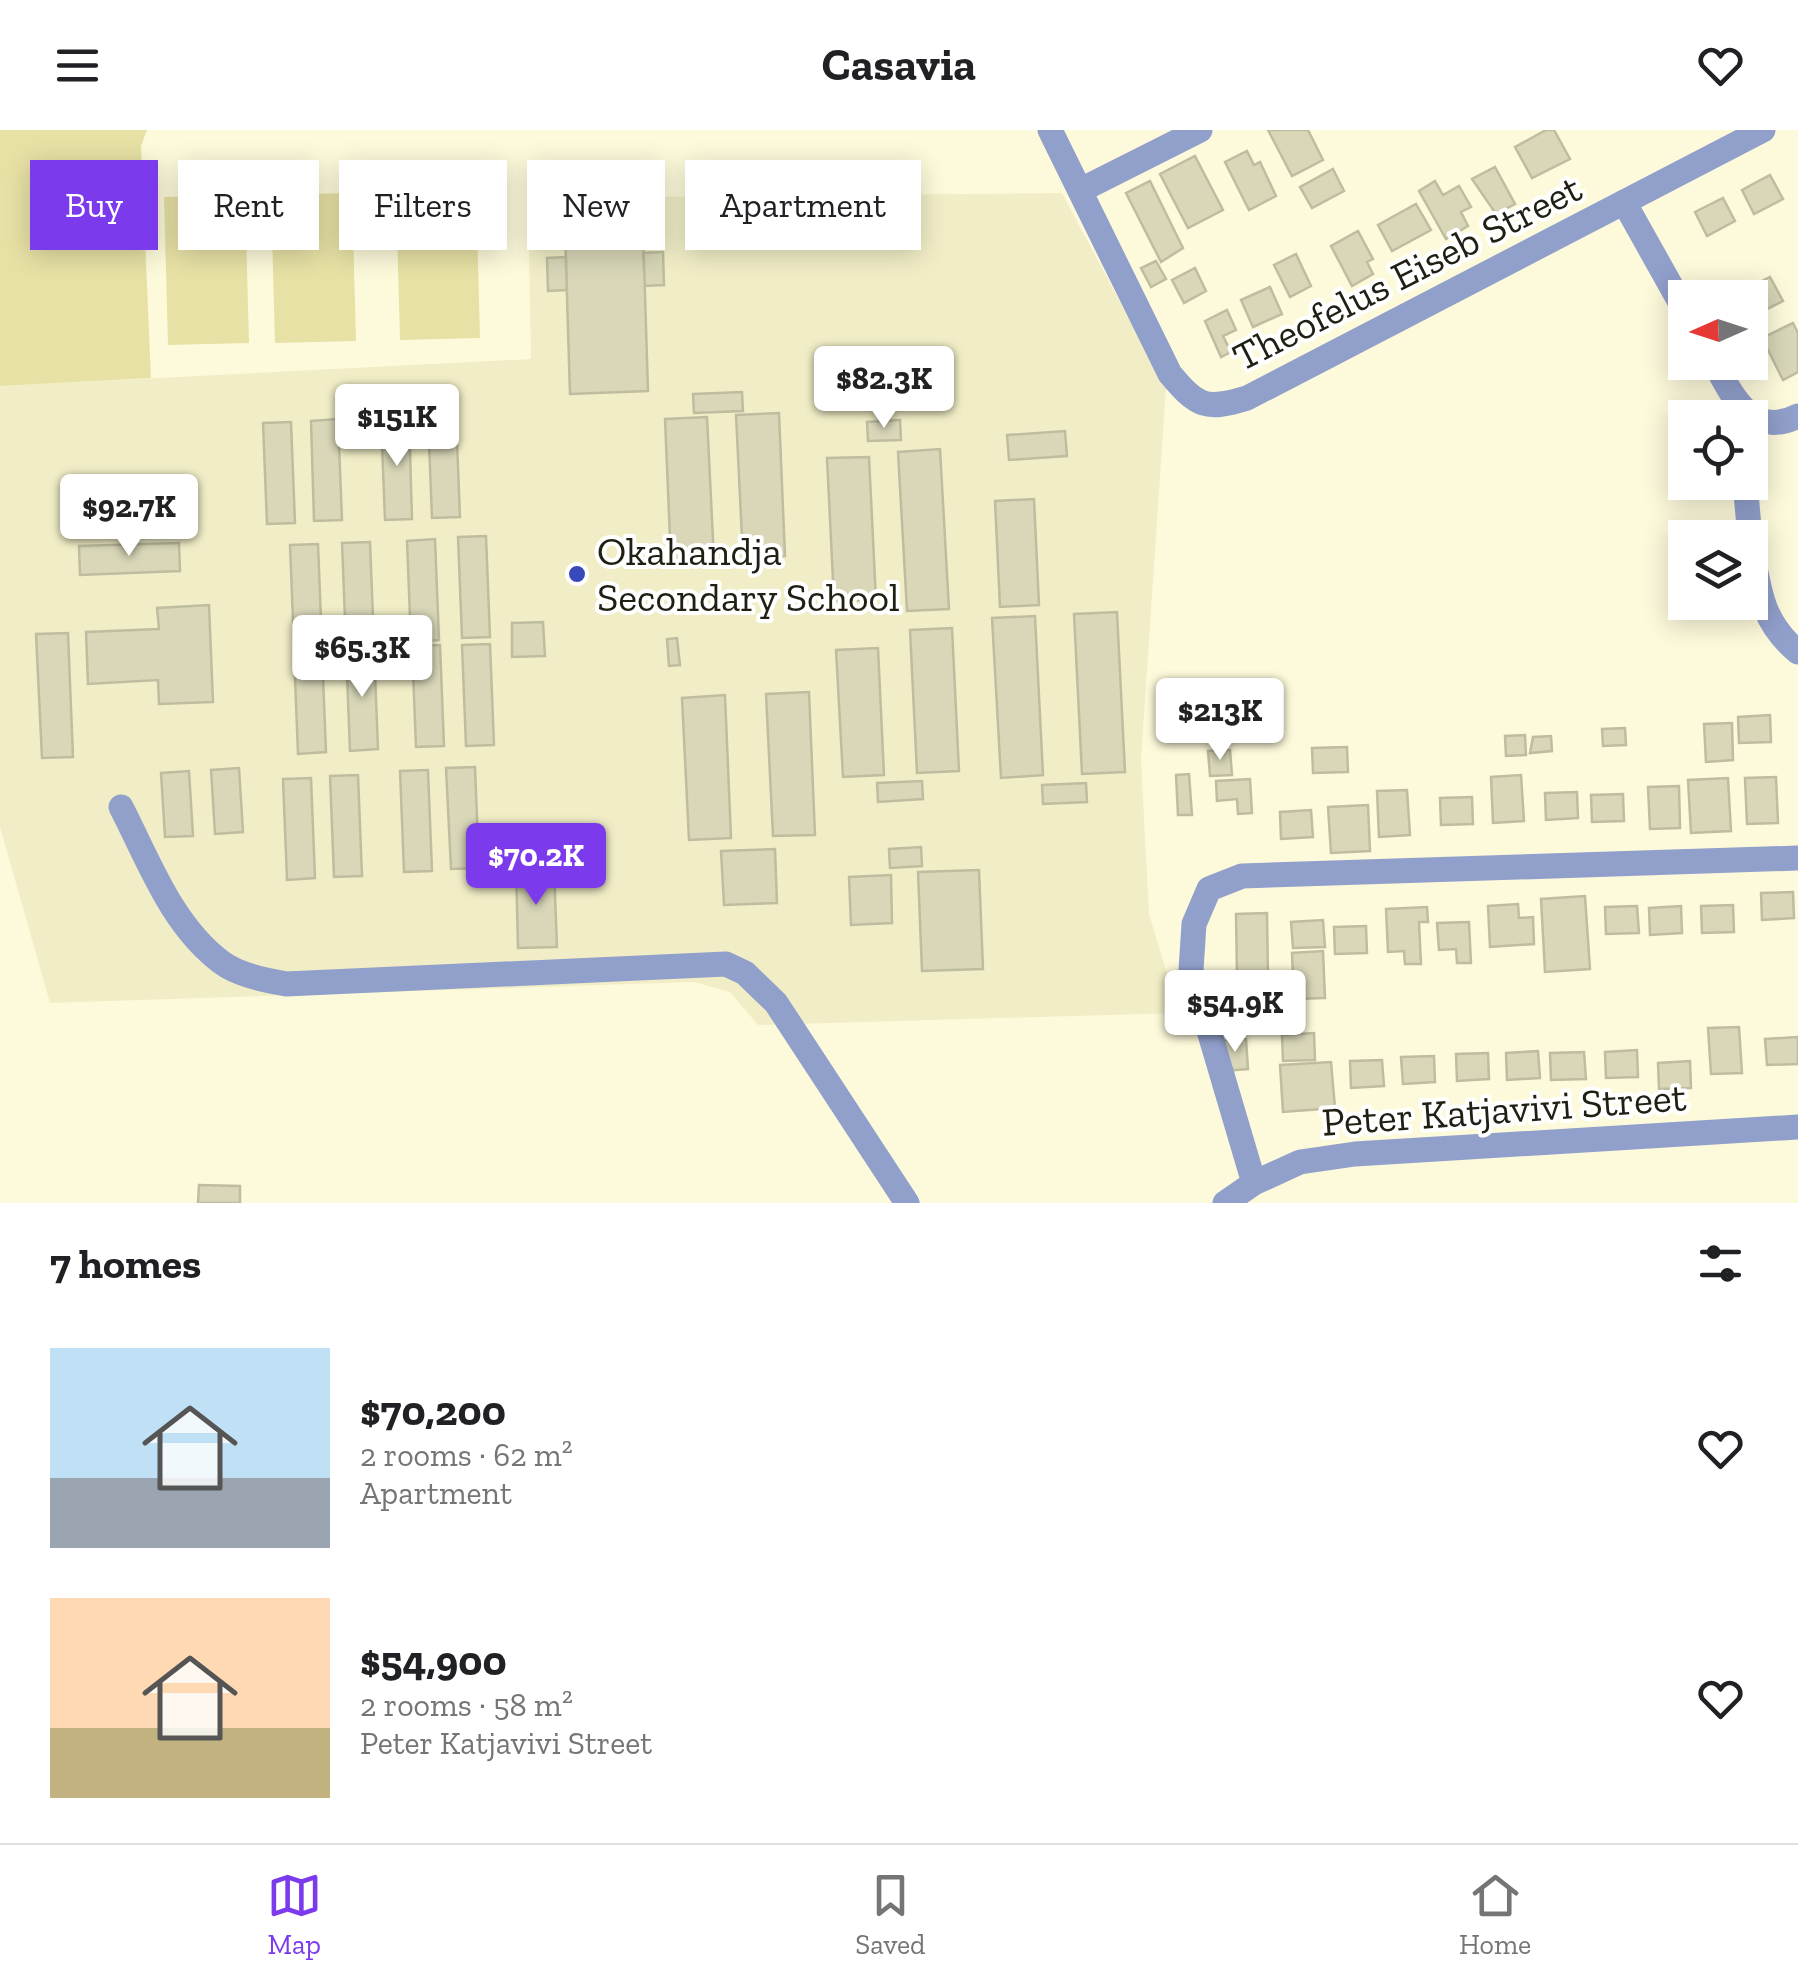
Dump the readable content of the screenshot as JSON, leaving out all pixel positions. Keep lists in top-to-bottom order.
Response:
{
  "streets": {
    "street": ["Theofelus Eiseb Street", "Peter Katjavivi Street"]
  },
  "places": ["Okahandja Secondary School"],
  "north": "left",
  "page": {
    "header": "Casavia",
    "chip": [
      "Buy",
      "Rent",
      "Filters",
      "New",
      "Apartment"
    ],
    "price": [
      "$82.3K",
      "$151K",
      "$92.7K",
      "$65.3K",
      "$213K",
      "$70.2K",
      "$54.9K"
    ],
    "heading": "7 homes",
    "list": [
      {
        "name": "$70,200",
        "note": "2 rooms · 62 m² · Apartment"
      },
      {
        "name": "$54,900",
        "note": "2 rooms · 58 m² · Peter Katjavivi Street"
      }
    ],
    "tabs": ["Map", "Saved", "Home"]
  }
}
